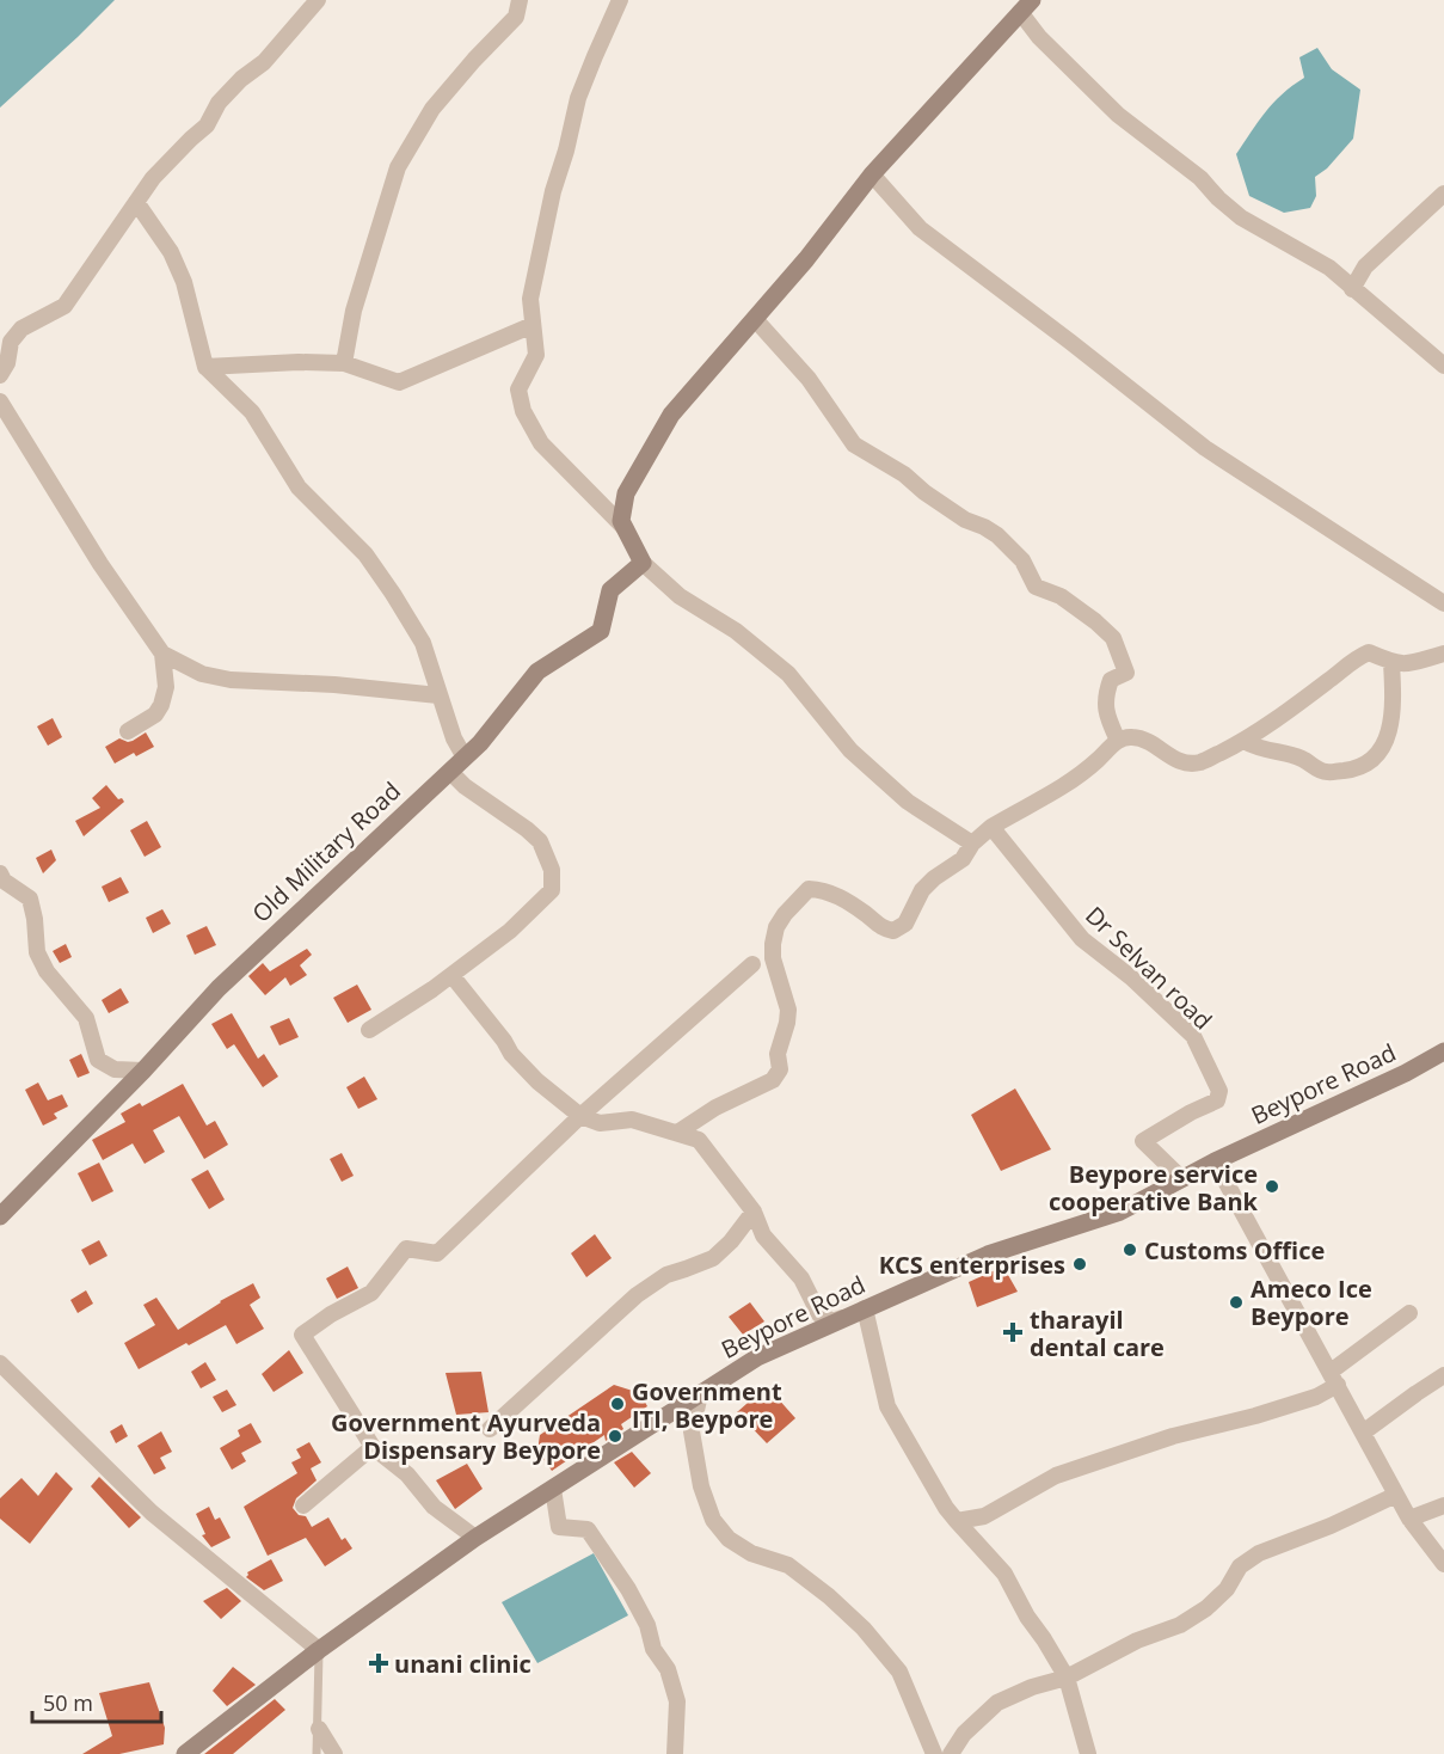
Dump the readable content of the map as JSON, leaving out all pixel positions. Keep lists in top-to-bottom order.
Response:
{
  "streets": {
    "main road": ["Old Military Road", "Beypore Road"],
    "street": ["Dr Selvan road"]
  },
  "crossings": [
    ["Dr Selvan road", "Beypore Road"]
  ],
  "places": {
    "other": [
      "Beypore service cooperative Bank",
      "Customs Office",
      "KCS enterprises",
      "Ameco Ice Beypore",
      "Government ITI, Beypore",
      "Government Ayurveda Dispensary Beypore"
    ],
    "health": ["tharayil dental care", "unani clinic"]
  },
  "scale_bar": "50 m"
}
